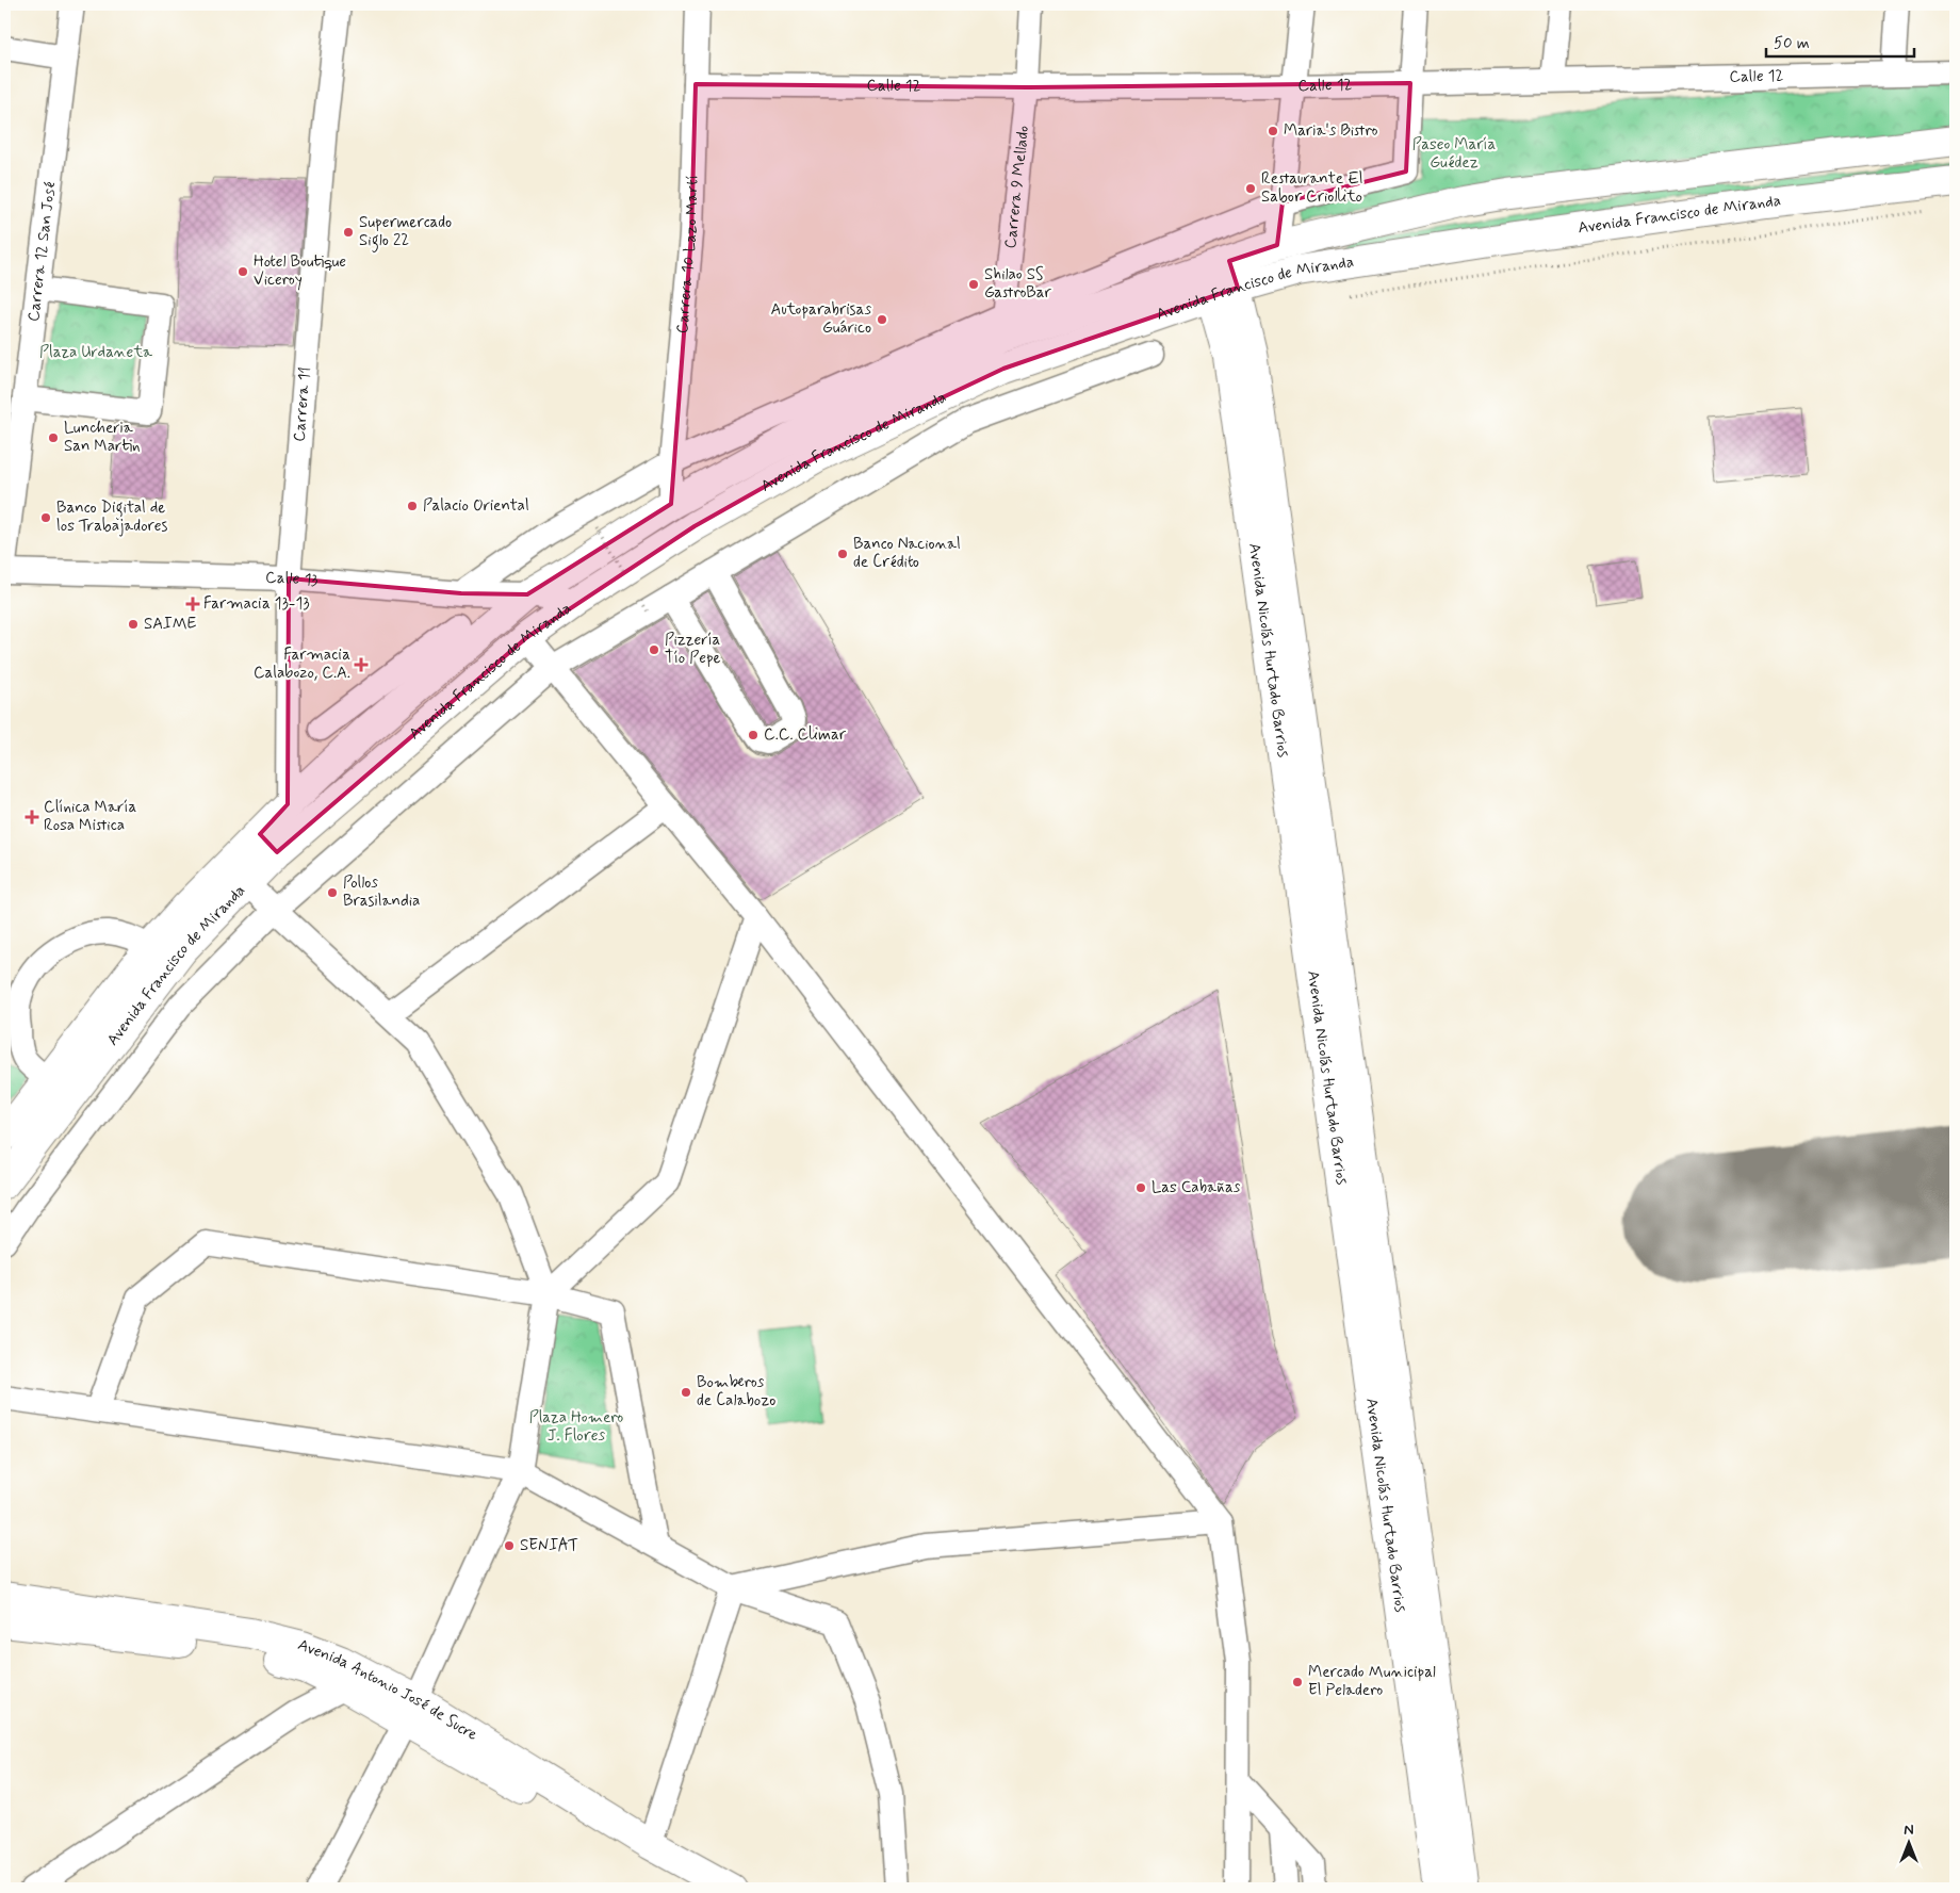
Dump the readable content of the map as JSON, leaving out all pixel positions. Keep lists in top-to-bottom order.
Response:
{
  "streets": {
    "main road": ["Avenida Francisco de Miranda", "Avenida Nicolás Hurtado Barrios", "Avenida Antonio José de Sucre"],
    "street": [
      "Calle 12",
      "Carrera 9 Mellado",
      "Carrera 12 San José",
      "Carrera 10 Lazo Martí",
      "Carrera 11",
      "Calle 13"
    ]
  },
  "crossings": [
    ["Calle 12", "Carrera 9 Mellado"],
    ["Calle 12", "Avenida Francisco de Miranda"],
    ["Calle 12", "Carrera 10 Lazo Martí"],
    ["Carrera 9 Mellado", "Avenida Francisco de Miranda"],
    ["Avenida Francisco de Miranda", "Carrera 10 Lazo Martí"],
    ["Avenida Francisco de Miranda", "Carrera 11"],
    ["Avenida Francisco de Miranda", "Calle 13"],
    ["Avenida Francisco de Miranda", "Avenida Nicolás Hurtado Barrios"],
    ["Carrera 11", "Calle 13"]
  ],
  "parks": ["Paseo María Guédez", "Plaza Urdaneta", "Plaza Homero J. Flores"],
  "places": {
    "other": [
      "Maria's Bistro",
      "Restaurante El Sabor Criollito",
      "Supermercado Siglo 22",
      "Hotel Boutique Viceroy",
      "Shilao SS GastroBar",
      "Autoparabrisas Guárico",
      "Luncheria San Martin",
      "Palacio Oriental",
      "Banco Digital de los Trabajadores",
      "Banco Nacional de Crédito",
      "SAIME",
      "Pizzería Tío Pepe",
      "C.C. Climar",
      "Pollos Brasilandia",
      "Las Cabañas",
      "Bomberos de Calabozo",
      "SENIAT",
      "Mercado Municipal El Peladero"
    ],
    "health": ["Farmacia 13-13", "Farmacia Calabozo, C.A.", "Clínica María Rosa Mistica"]
  },
  "scale_bar": "50 m",
  "north": "top"
}
